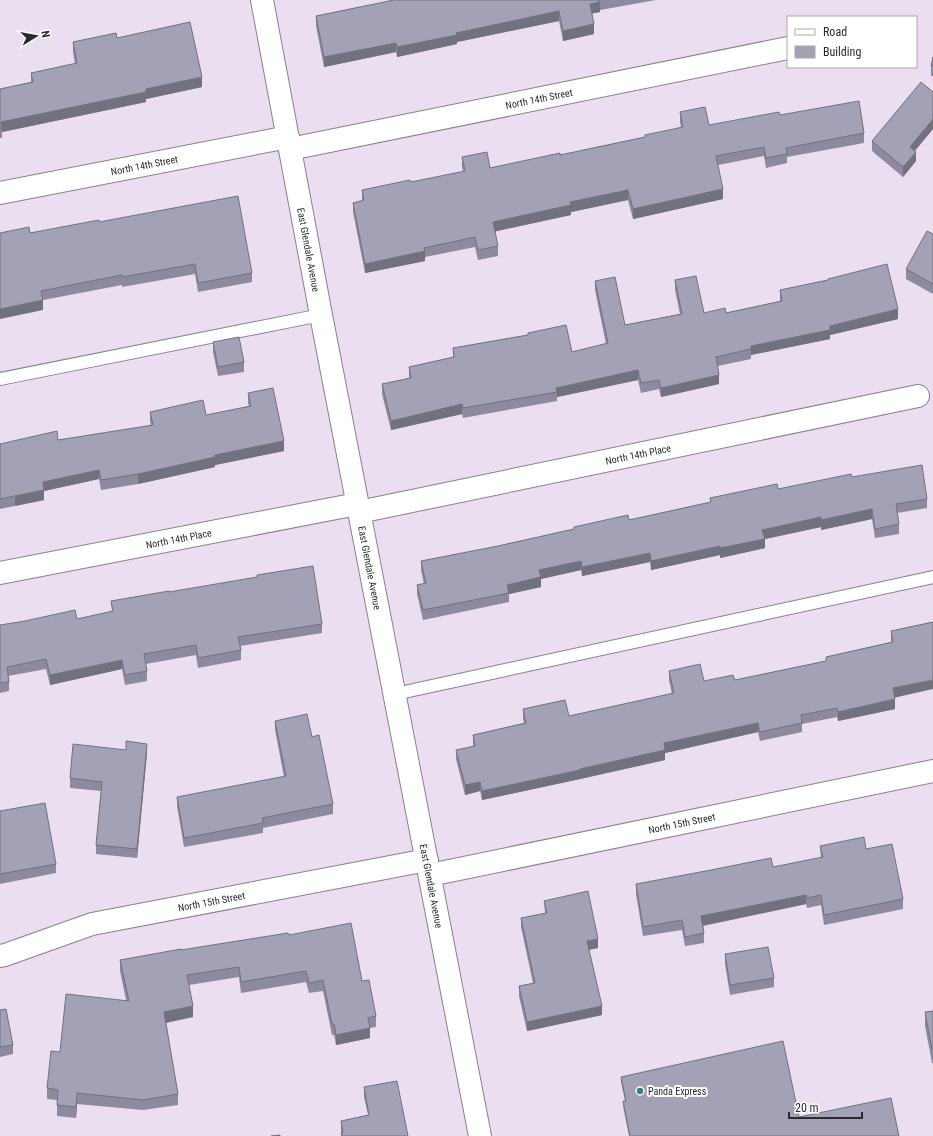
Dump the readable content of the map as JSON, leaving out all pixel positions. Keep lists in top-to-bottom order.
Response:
{
  "streets": {
    "street": [
      "North 14th Street",
      "East Glendale Avenue",
      "North 14th Place",
      "North 15th Street"
    ]
  },
  "crossings": [
    ["North 14th Street", "East Glendale Avenue"],
    ["East Glendale Avenue", "North 14th Place"],
    ["East Glendale Avenue", "North 15th Street"]
  ],
  "places": ["Panda Express"],
  "legend": ["Road", "Building"],
  "scale_bar": "20 m",
  "north": "right"
}
